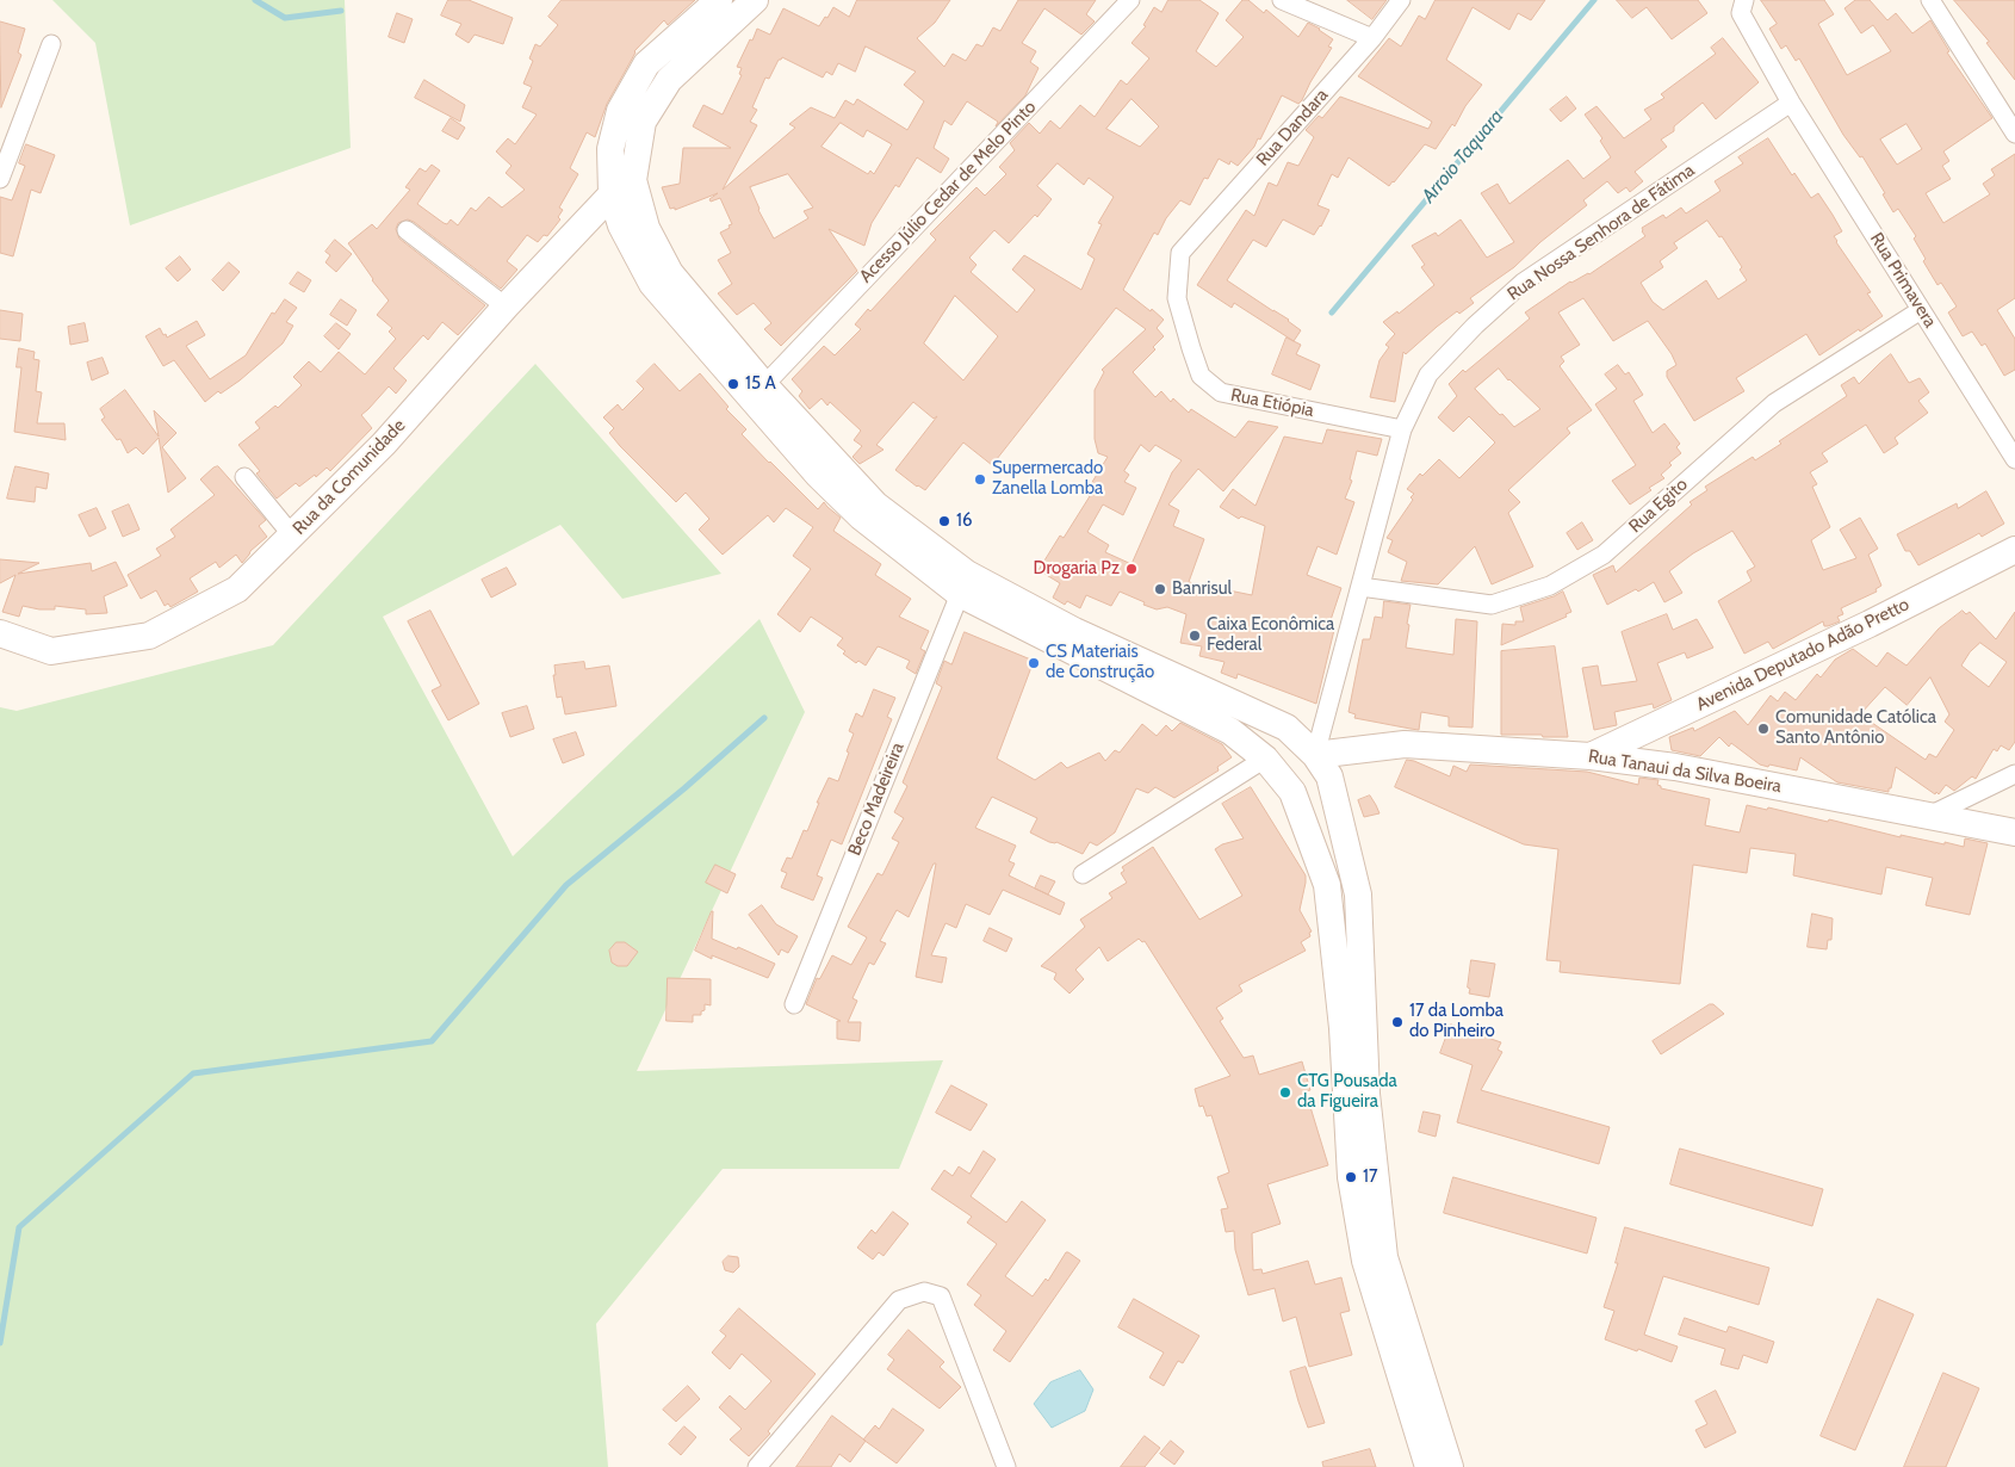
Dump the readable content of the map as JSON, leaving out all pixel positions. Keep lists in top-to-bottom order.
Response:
{
  "streets": {
    "main road": ["Rua da Comunidade", "Avenida Deputado Adão Pretto", "Rua Tanaui da Silva Boeira"],
    "street": [
      "Rua Dandara",
      "Acesso Júlio Cedar de Melo Pinto",
      "Rua Nossa Senhora de Fátima",
      "Rua Primavera",
      "Rua Etiópia",
      "Rua Egito",
      "Beco Madeireira"
    ]
  },
  "crossings": [
    ["Rua Dandara", "Rua Etiópia"],
    ["Rua Nossa Senhora de Fátima", "Rua Primavera"],
    ["Rua Nossa Senhora de Fátima", "Rua Etiópia"],
    ["Rua Nossa Senhora de Fátima", "Rua Egito"],
    ["Rua Nossa Senhora de Fátima", "Rua Tanaui da Silva Boeira"],
    ["Rua Primavera", "Rua Egito"],
    ["Avenida Deputado Adão Pretto", "Rua Tanaui da Silva Boeira"]
  ],
  "water": ["Arroio Taquara"],
  "places": [
    "15 A",
    "Supermercado Zanella Lomba",
    "16",
    "Drogaria Pz",
    "Banrisul",
    "Caixa Econômica Federal",
    "CS Materiais de Construção",
    "Comunidade Católica Santo Antônio",
    "17 da Lomba do Pinheiro",
    "CTG Pousada da Figueira",
    "17"
  ]
}
